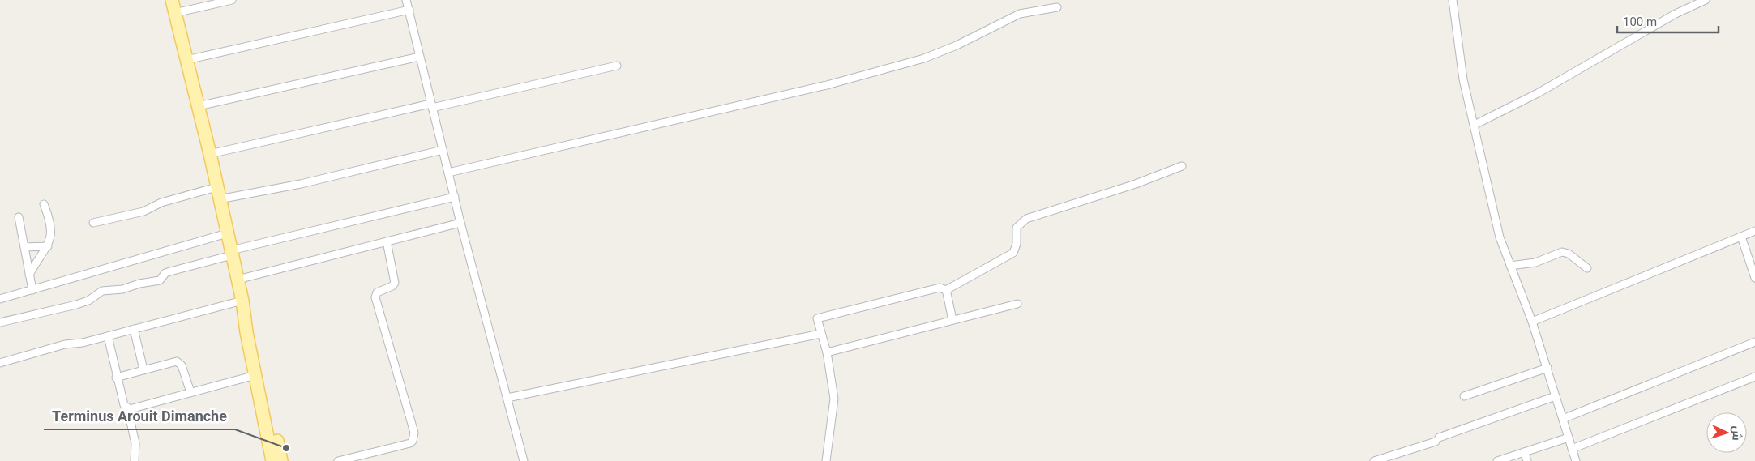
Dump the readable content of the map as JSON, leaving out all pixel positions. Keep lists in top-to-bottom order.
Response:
{
  "places": ["Terminus Arouit Dimanche"],
  "scale_bar": "100 m",
  "north": "right"
}
